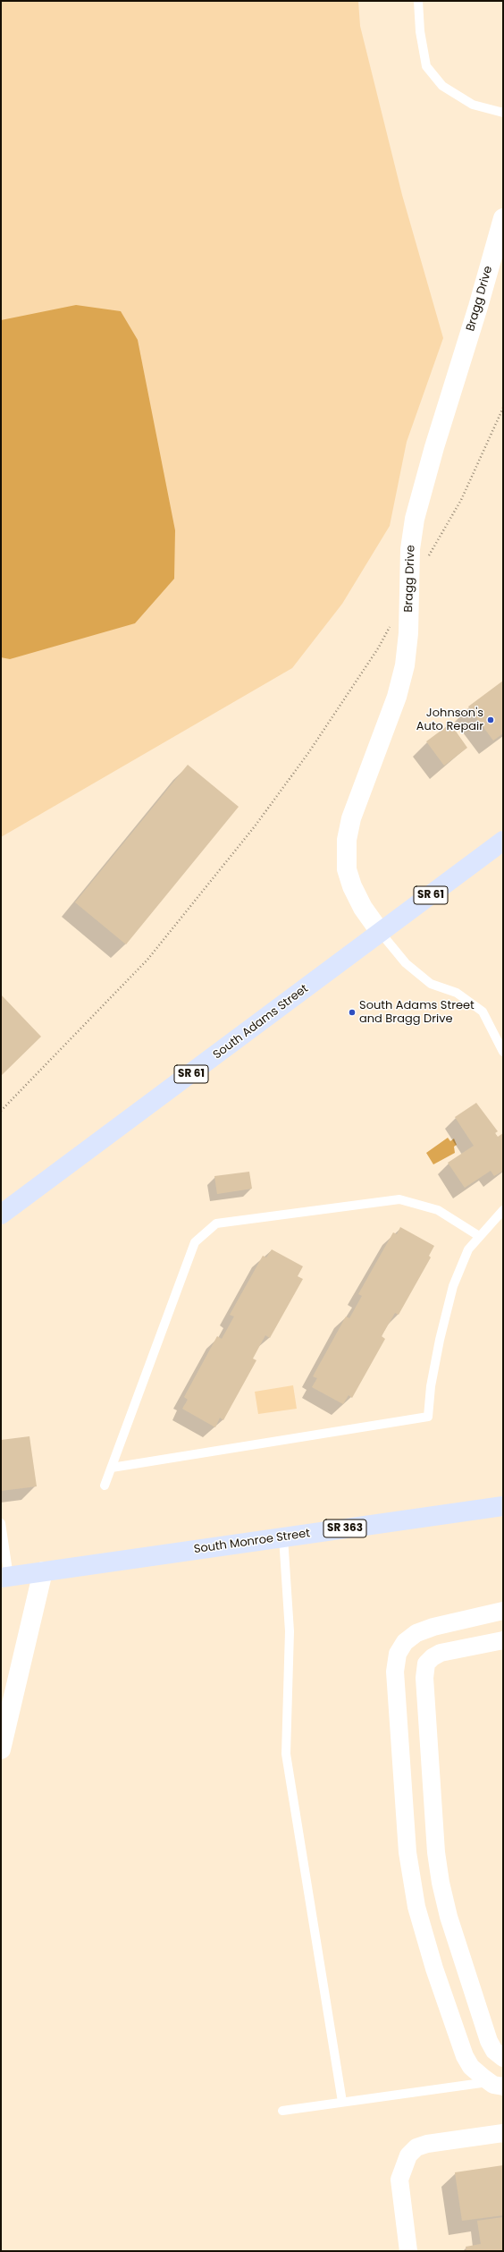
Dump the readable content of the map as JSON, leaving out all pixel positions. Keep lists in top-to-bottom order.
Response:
{
  "streets": {
    "main road": [
      "SR 61",
      "South Adams Street",
      "SR 363",
      "South Monroe Street"
    ],
    "street": ["Bragg Drive"]
  },
  "crossings": [
    ["Bragg Drive", "South Adams Street"]
  ],
  "places": ["Johnson's Auto Repair", "South Adams Street and Bragg Drive"]
}
